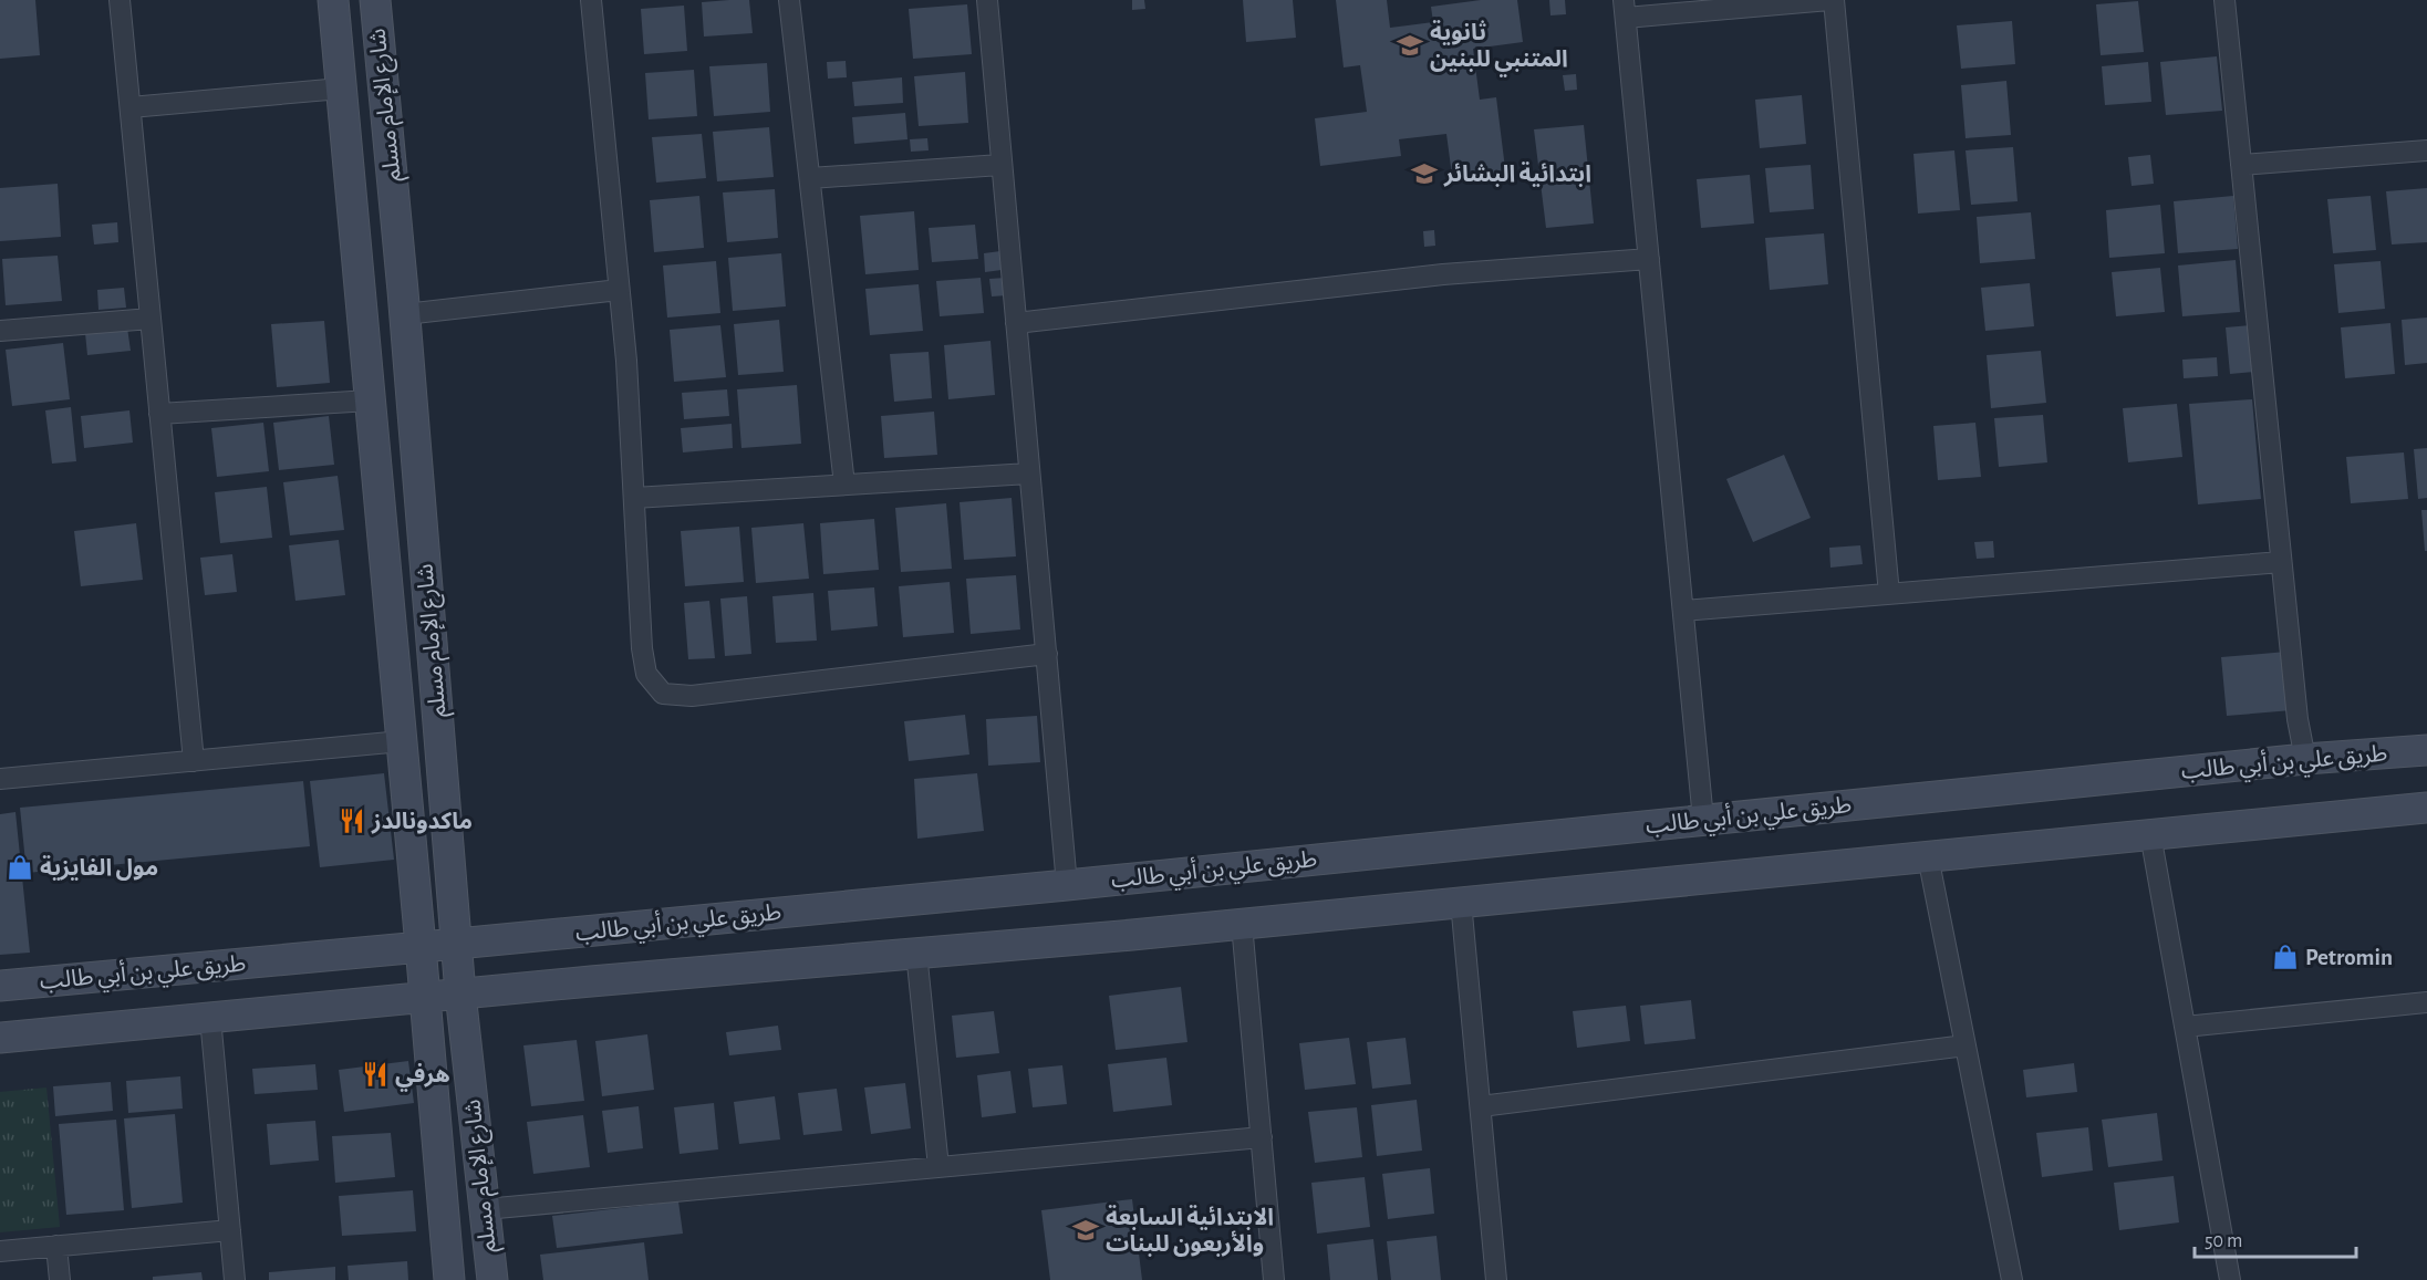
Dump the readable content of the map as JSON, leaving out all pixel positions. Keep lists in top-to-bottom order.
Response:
{
  "streets": {
    "main road": ["شارع الإمام مسلم", "طريق علي بن أبي طالب"]
  },
  "crossings": [
    ["شارع الإمام مسلم", "طريق علي بن أبي طالب"]
  ],
  "places": {
    "school or university": ["ثانوية المتنبي للبنين", "ابتدائية البشائر", "الابتدائية السابعة والأربعون للبنات"],
    "restaurant": ["ماكدونالدز", "هرفي"],
    "shop": ["مول الفايزية", "Petromin"]
  },
  "scale_bar": "50 m"
}
